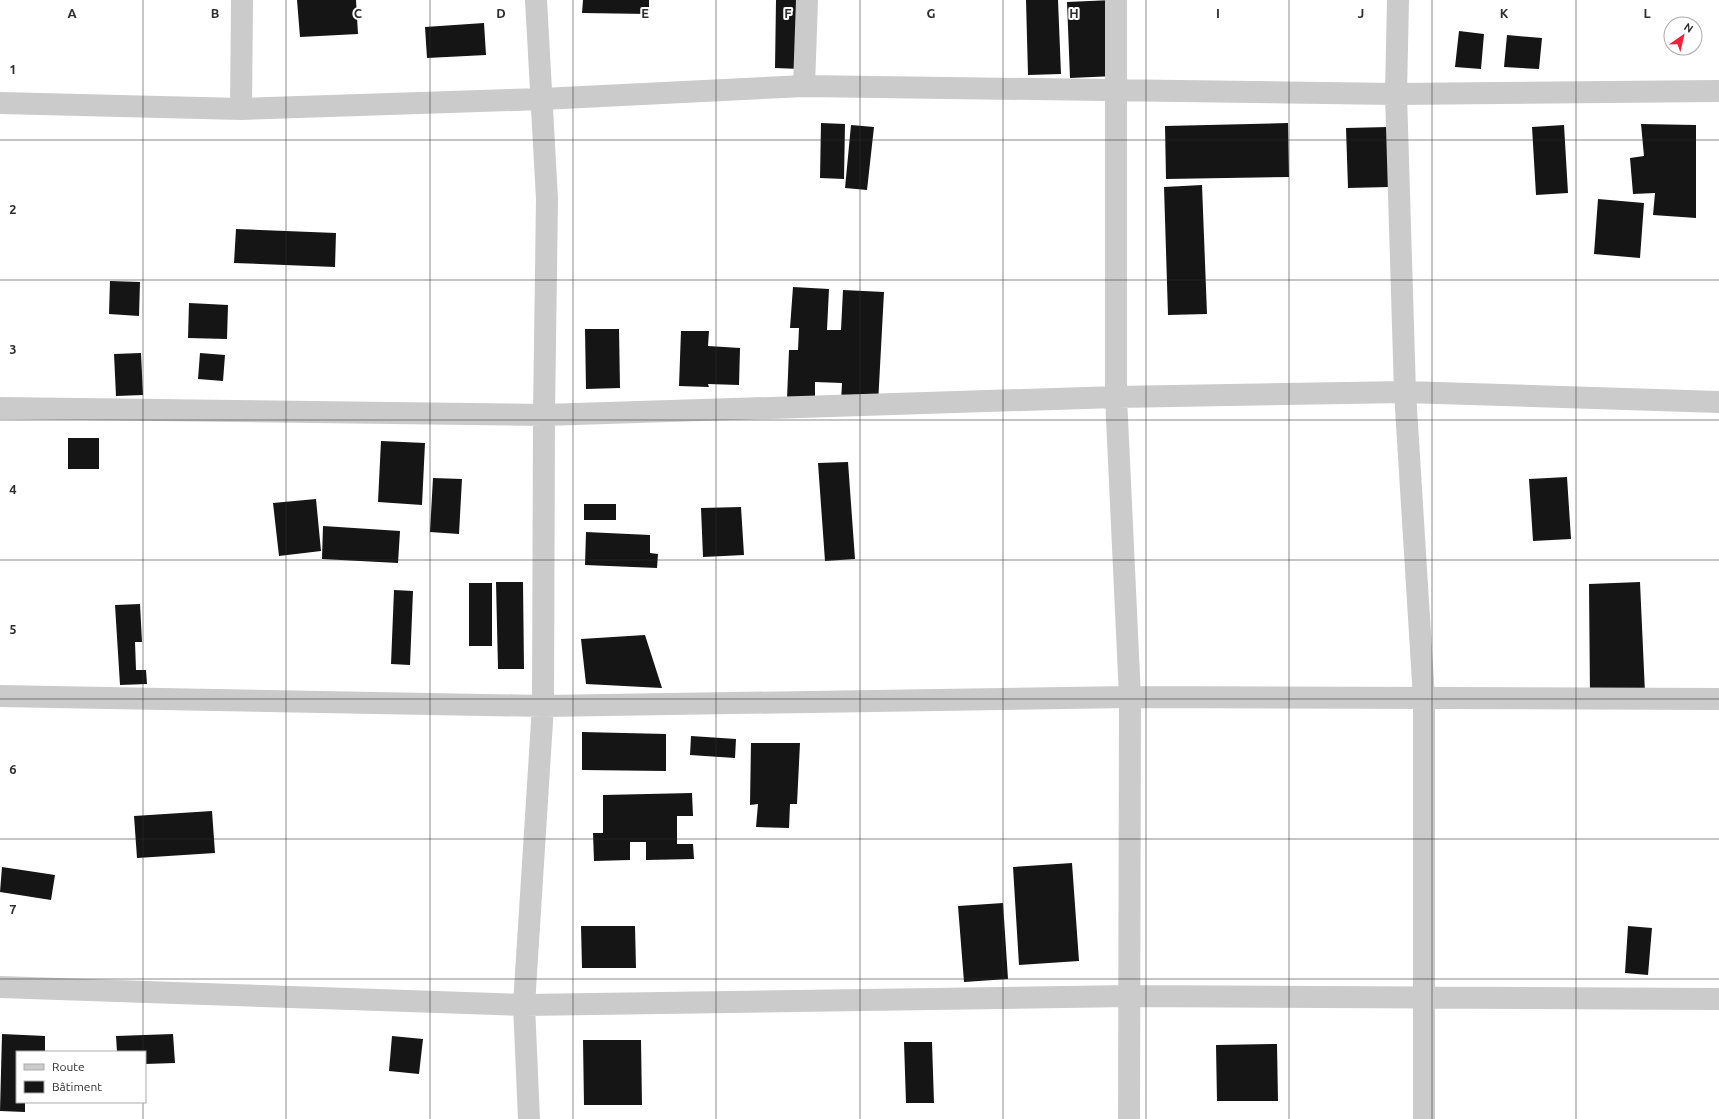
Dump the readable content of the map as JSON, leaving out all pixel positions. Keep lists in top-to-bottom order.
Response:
{
  "legend": ["Route", "Bâtiment"],
  "north": "top right",
  "grid": {
    "columns": [
      "A",
      "B",
      "C",
      "D",
      "E",
      "F",
      "G",
      "H",
      "I",
      "J",
      "K",
      "L"
    ],
    "rows": [
      "1",
      "2",
      "3",
      "4",
      "5",
      "6",
      "7"
    ]
  }
}
